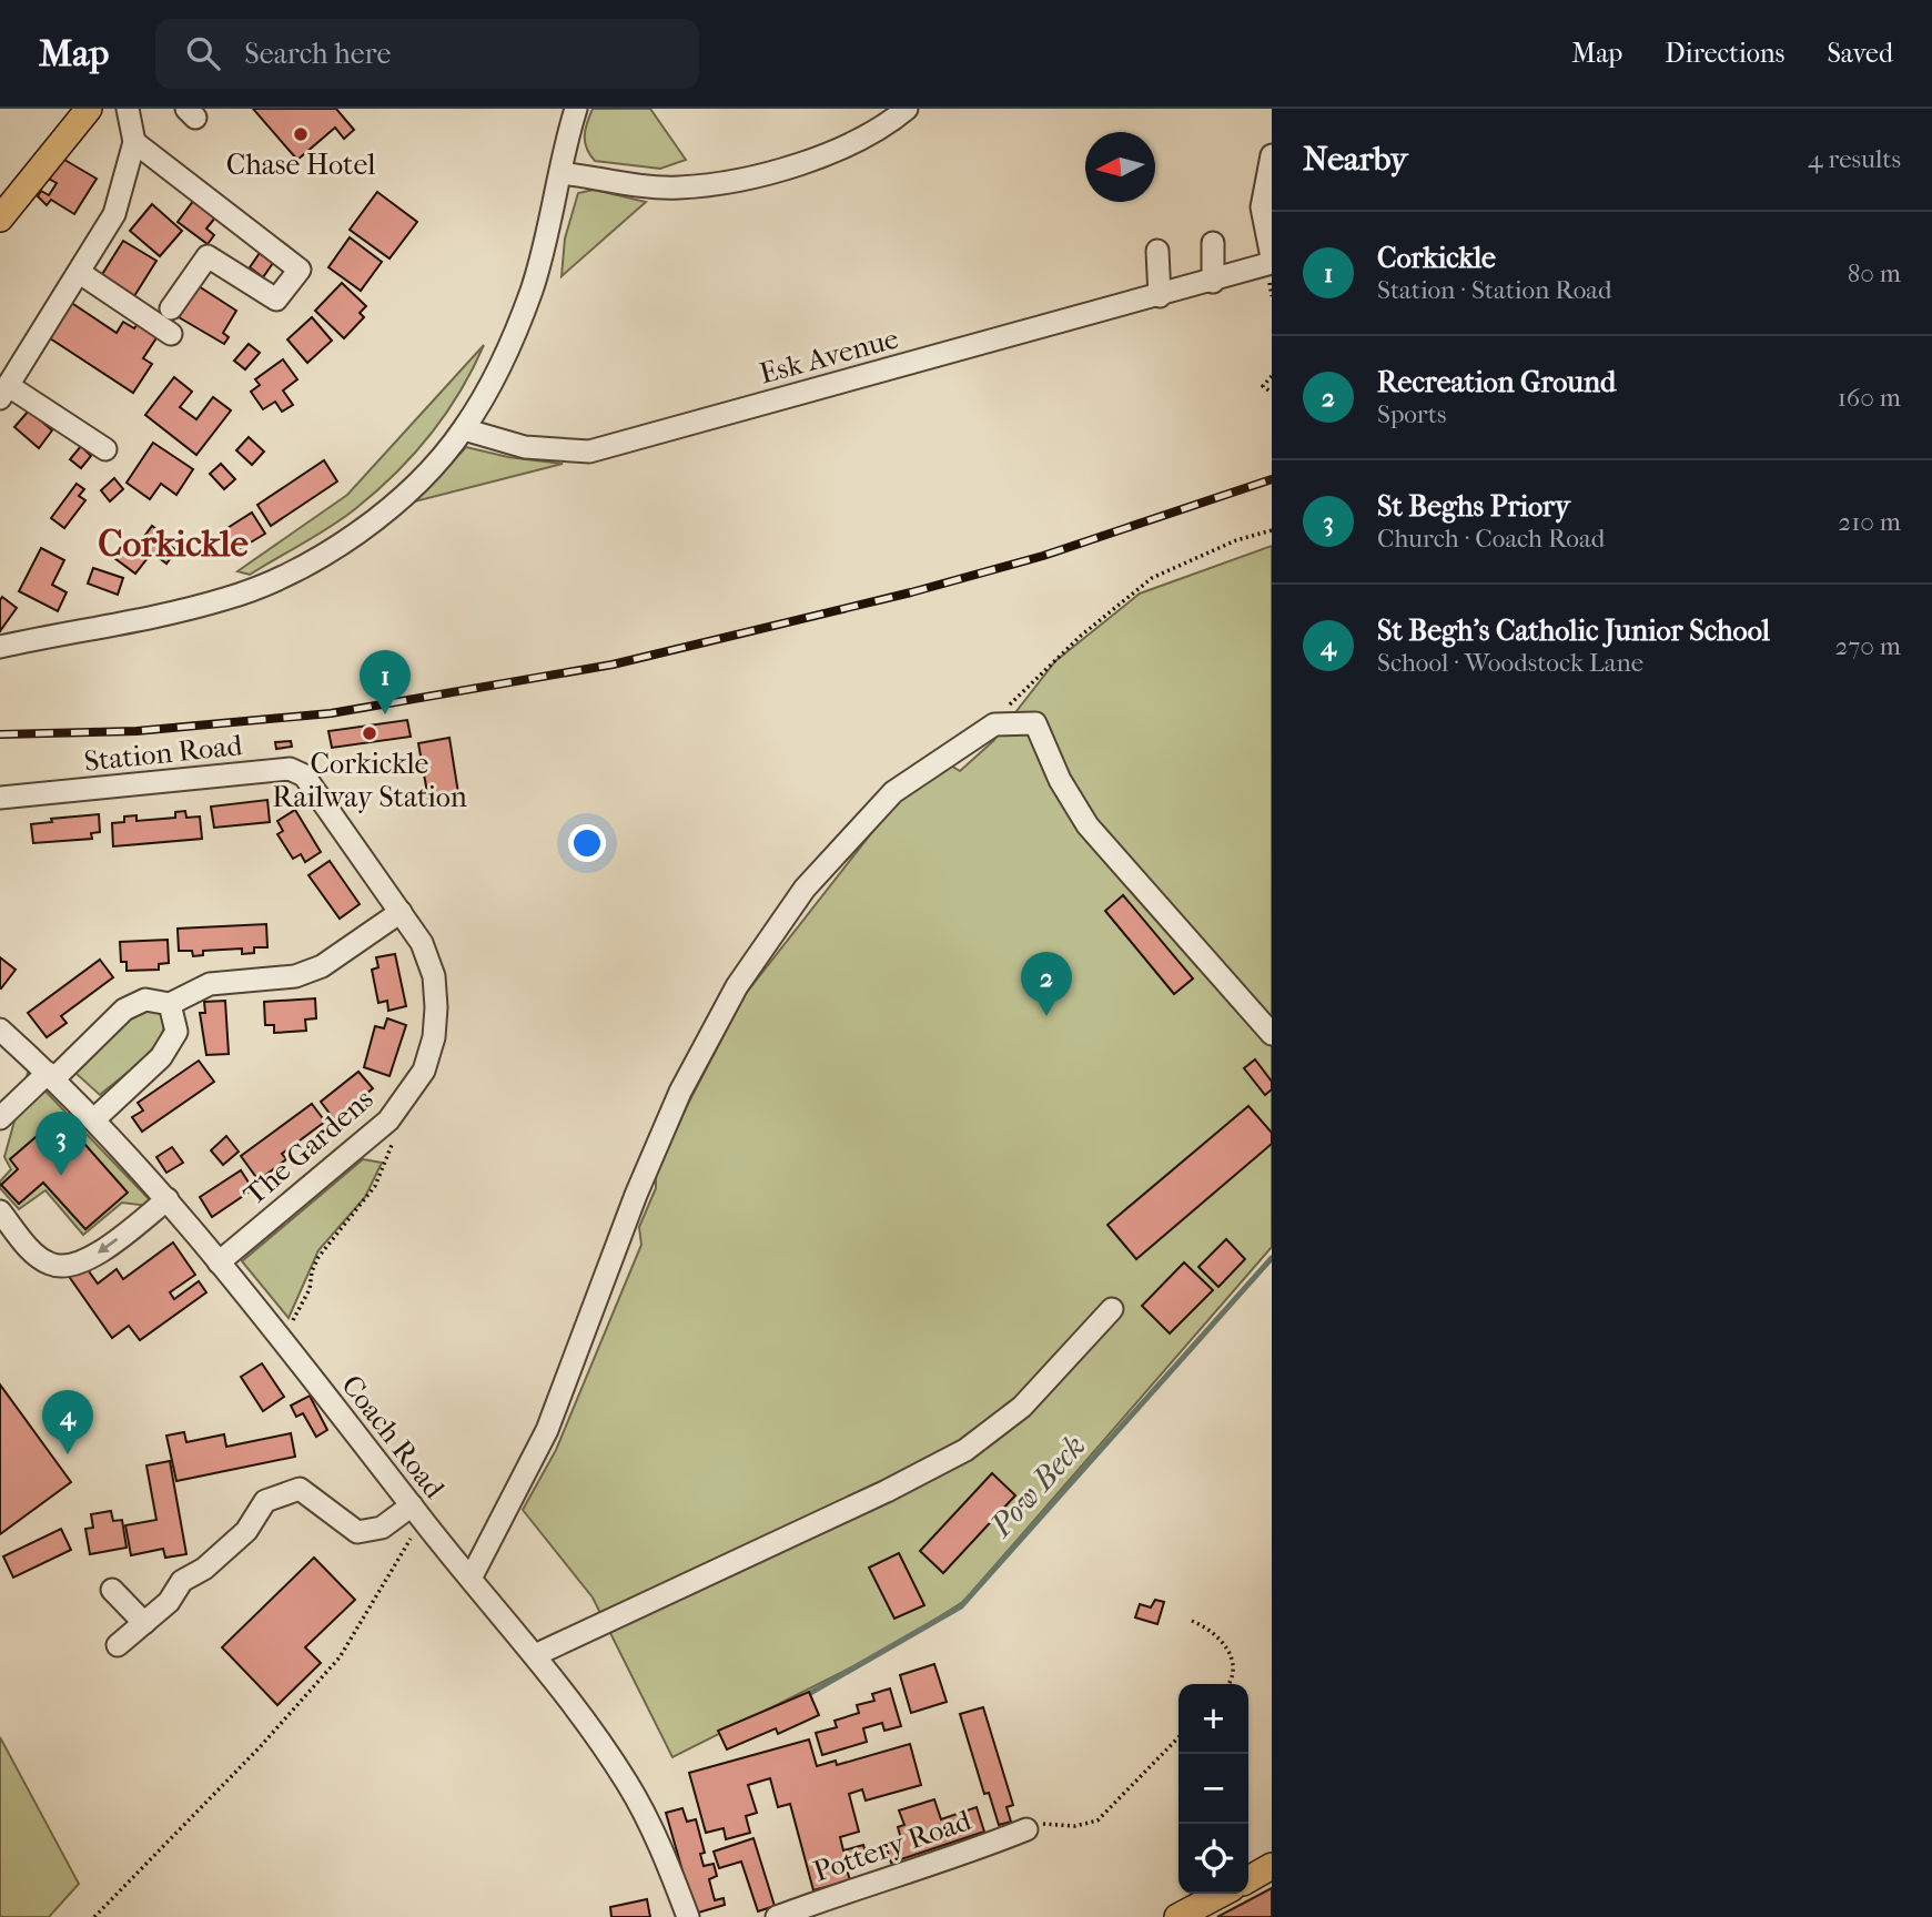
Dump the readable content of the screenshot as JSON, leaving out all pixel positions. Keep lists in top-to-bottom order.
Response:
{
  "streets": {
    "street": [
      "Esk Avenue",
      "Station Road",
      "The Gardens",
      "Coach Road",
      "Pottery Road"
    ]
  },
  "crossings": [
    ["Station Road", "The Gardens"],
    ["The Gardens", "Coach Road"]
  ],
  "districts": ["Corkickle"],
  "water": ["Pow Beck"],
  "places": ["Chase Hotel", "Corkickle Railway Station"],
  "north": "left",
  "page": {
    "header": "Map",
    "search": "Search here",
    "nav": ["Map", "Directions", "Saved"],
    "heading": ["Nearby", "4 results"],
    "list": [
      {
        "mark": "1",
        "name": "Corkickle",
        "note": "Station · Station Road",
        "value": "80 m"
      },
      {
        "mark": "2",
        "name": "Recreation Ground",
        "note": "Sports",
        "value": "160 m"
      },
      {
        "mark": "3",
        "name": "St Beghs Priory",
        "note": "Church · Coach Road",
        "value": "210 m"
      },
      {
        "mark": "4",
        "name": "St Begh's Catholic Junior School",
        "note": "School · Woodstock Lane",
        "value": "270 m"
      }
    ],
    "pins": [
      "1",
      "2",
      "3",
      "4"
    ],
    "map_buttons": ["+", "−"]
  }
}
